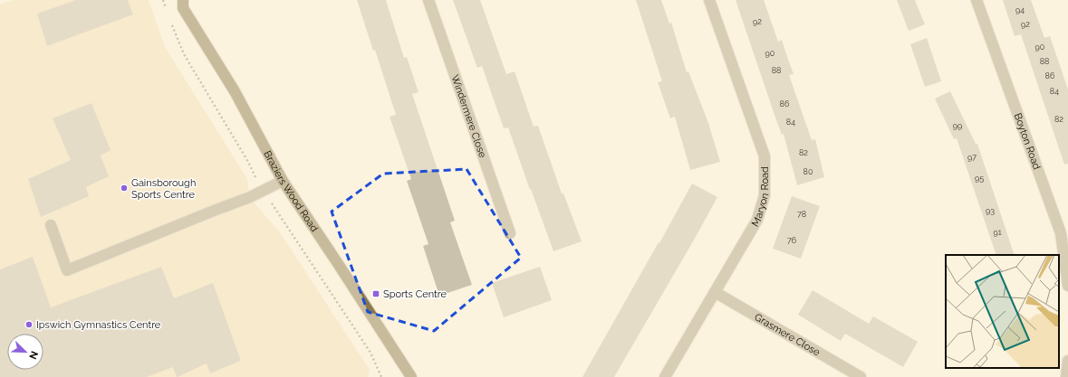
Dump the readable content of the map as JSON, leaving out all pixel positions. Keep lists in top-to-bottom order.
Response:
{
  "streets": {
    "street": [
      "Windermere Close",
      "Boyton Road",
      "Braziers Wood Road",
      "Maryon Road",
      "Grasmere Close"
    ]
  },
  "crossings": [
    ["Maryon Road", "Grasmere Close"]
  ],
  "places": {
    "other": ["Gainsborough Sports Centre", "Ipswich Gymnastics Centre"],
    "transit": ["Sports Centre"]
  },
  "house_numbers": [
    "94",
    "92",
    "92",
    "90",
    "90",
    "88",
    "88",
    "86",
    "84",
    "86",
    "82",
    "84",
    "99",
    "82",
    "97",
    "80",
    "95",
    "93",
    "78",
    "91",
    "76"
  ],
  "north": "bottom right"
}
